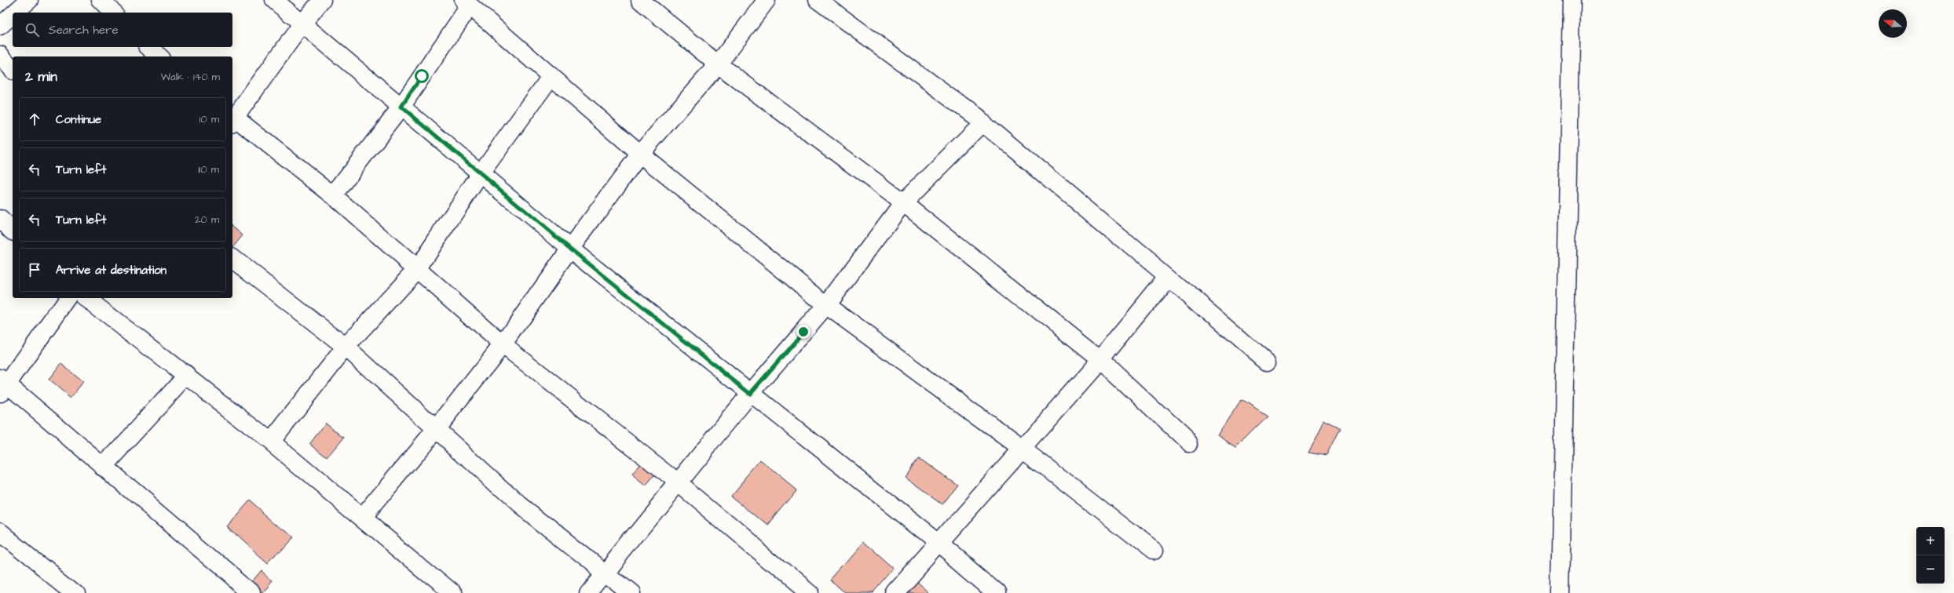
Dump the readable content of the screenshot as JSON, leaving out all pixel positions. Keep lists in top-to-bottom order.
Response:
{
  "north": "left",
  "page": {
    "search": "Search here",
    "heading": ["2 min", "Walk · 140 m"],
    "list": [
      ["Continue", "10 m"],
      ["Turn left", "110 m"],
      ["Turn left", "20 m"],
      "Arrive at destination"
    ],
    "map_buttons": ["+", "−"]
  }
}
